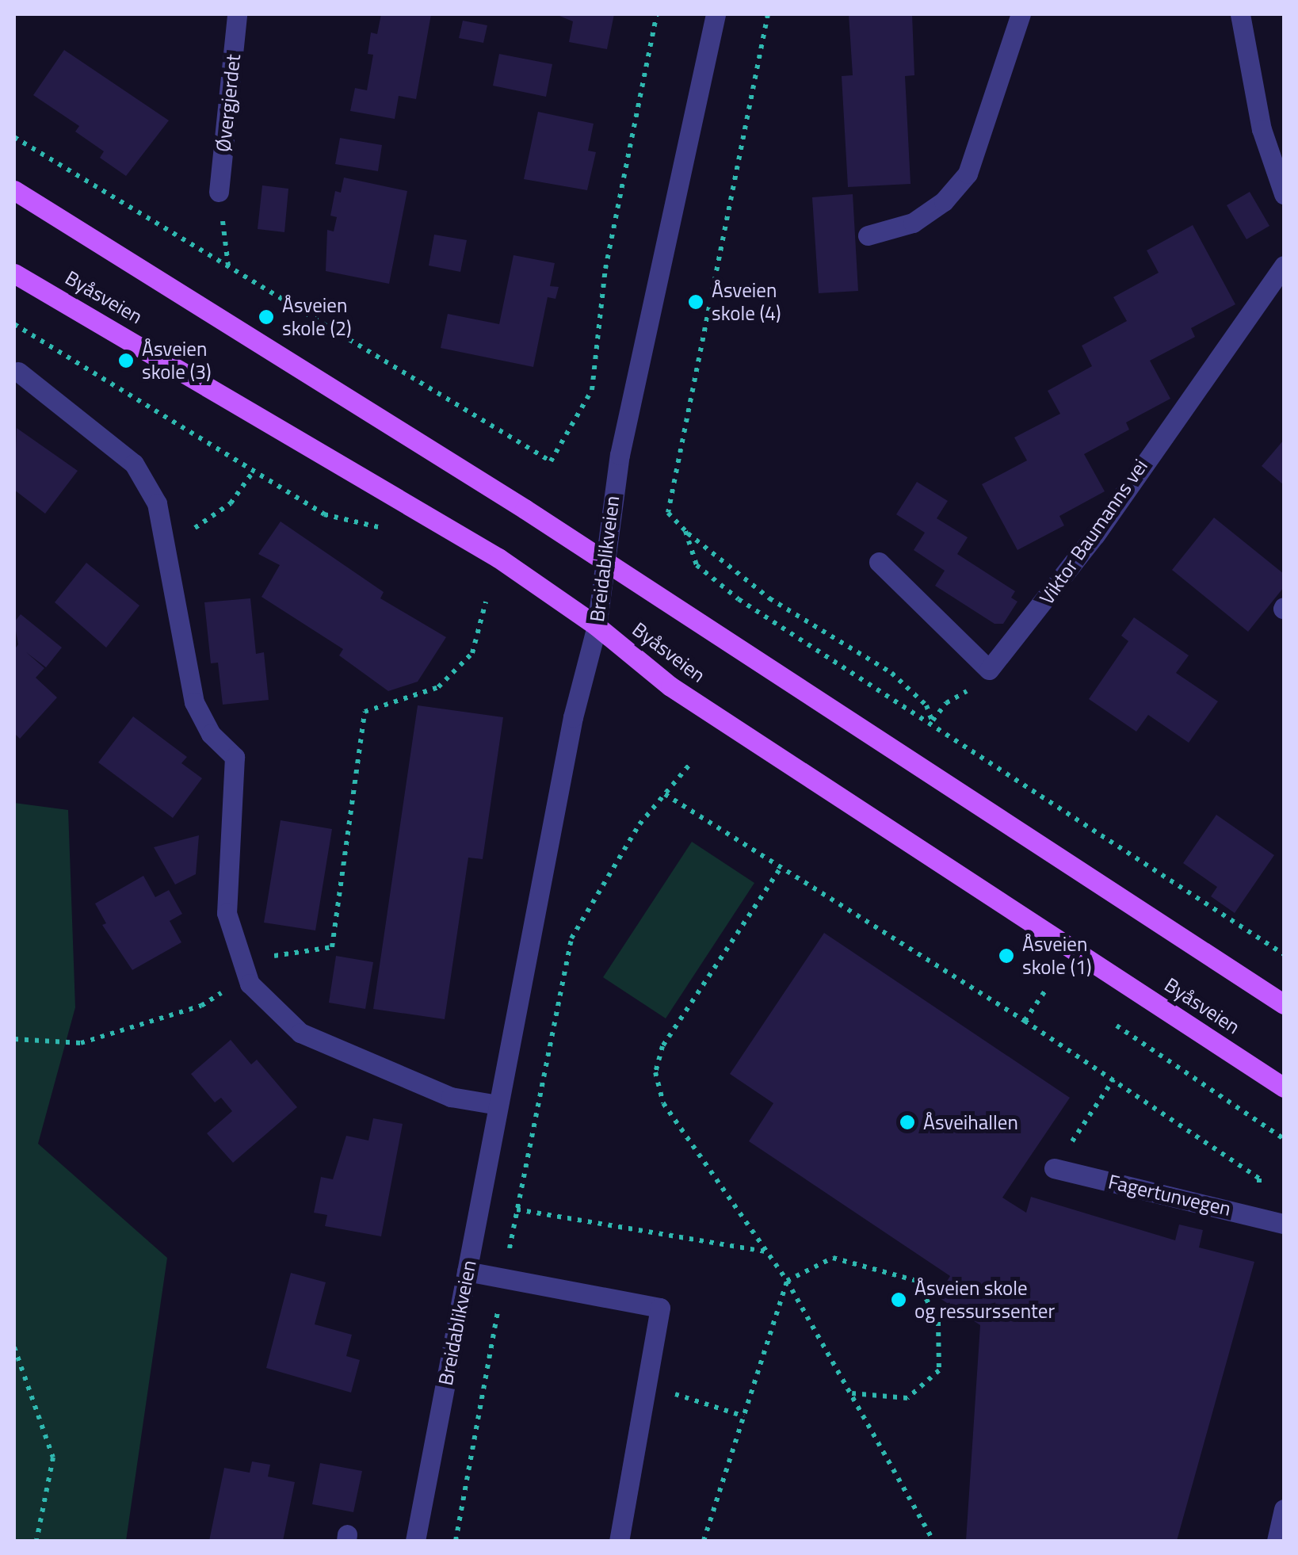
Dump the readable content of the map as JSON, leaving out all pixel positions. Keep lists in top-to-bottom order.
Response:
{
  "streets": {
    "main road": ["Byåsveien"],
    "street": [
      "Øvergjerdet",
      "Viktor Baumanns vei",
      "Breidablikveien",
      "Fagertunvegen"
    ]
  },
  "crossings": [
    ["Byåsveien", "Breidablikveien"]
  ],
  "places": [
    "Åsveien skole (4)",
    "Åsveien skole (2)",
    "Åsveien skole (3)",
    "Åsveien skole (1)",
    "Åsveihallen",
    "Åsveien skole og ressurssenter"
  ]
}
